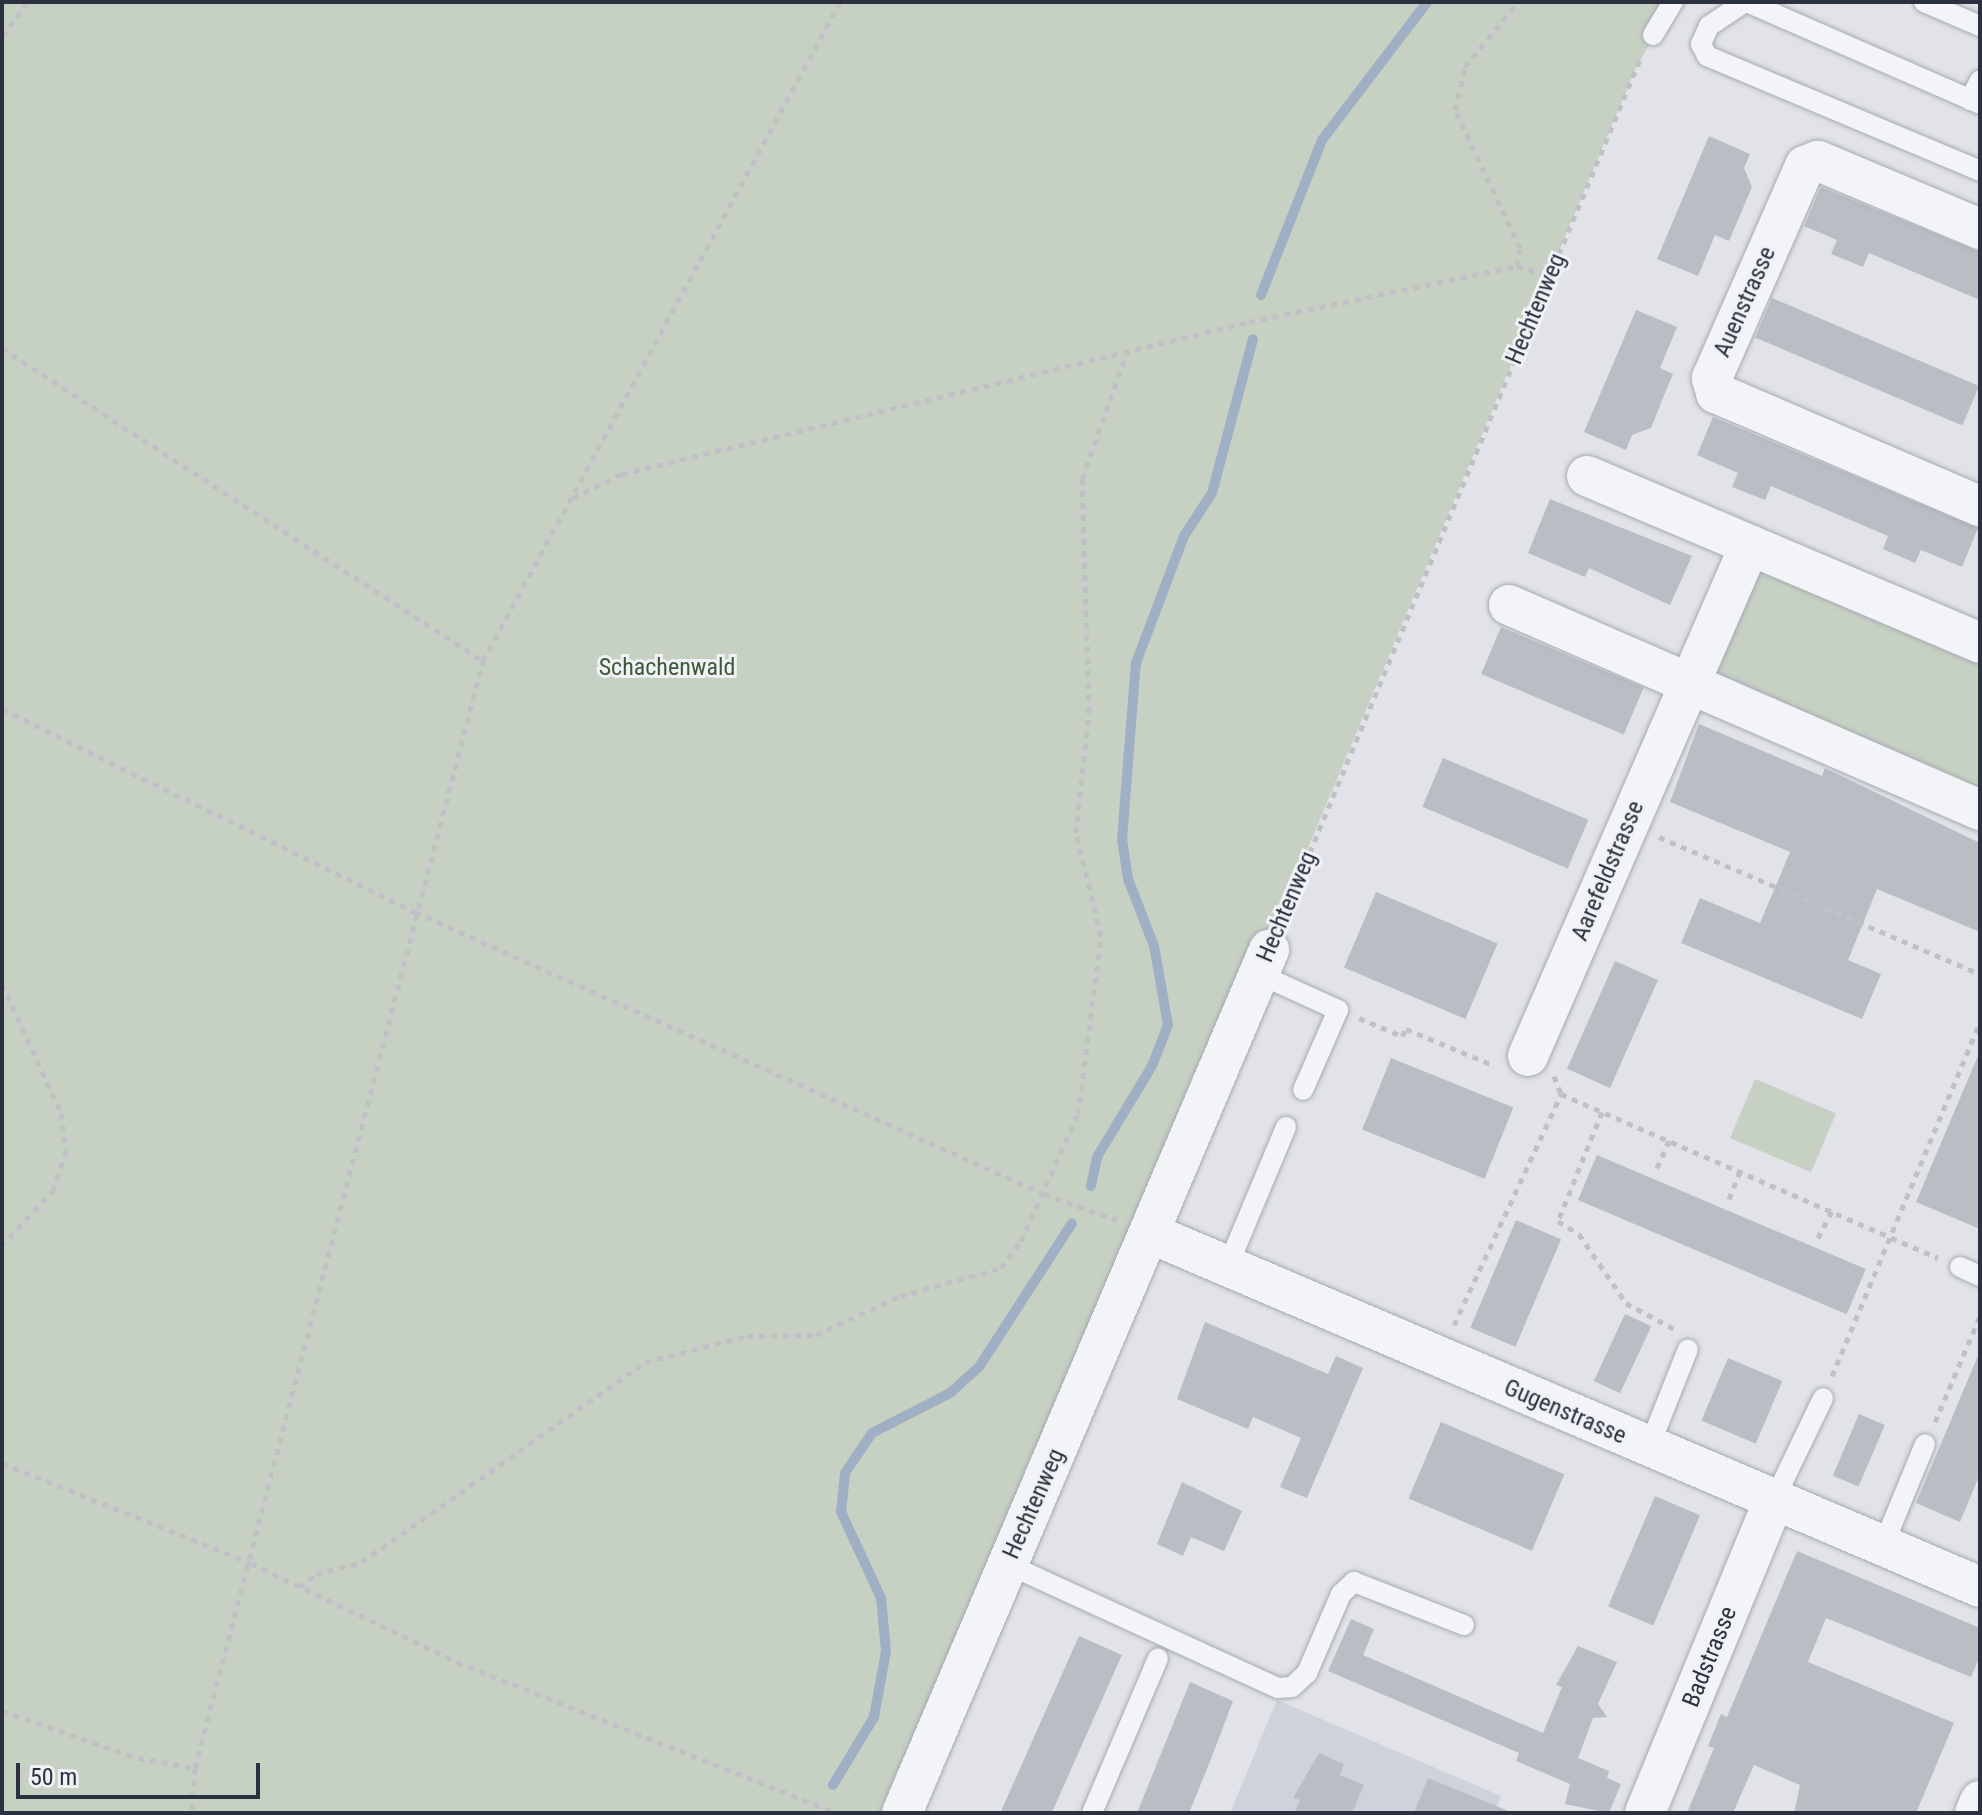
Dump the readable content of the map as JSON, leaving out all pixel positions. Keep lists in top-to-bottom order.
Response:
{
  "streets": {
    "street": [
      "Auenstrasse",
      "Hechtenweg",
      "Aarefeldstrasse",
      "Gugenstrasse",
      "Badstrasse"
    ]
  },
  "crossings": [
    ["Hechtenweg", "Gugenstrasse"],
    ["Gugenstrasse", "Badstrasse"]
  ],
  "parks": ["Schachenwald"],
  "scale_bar": "50 m"
}
